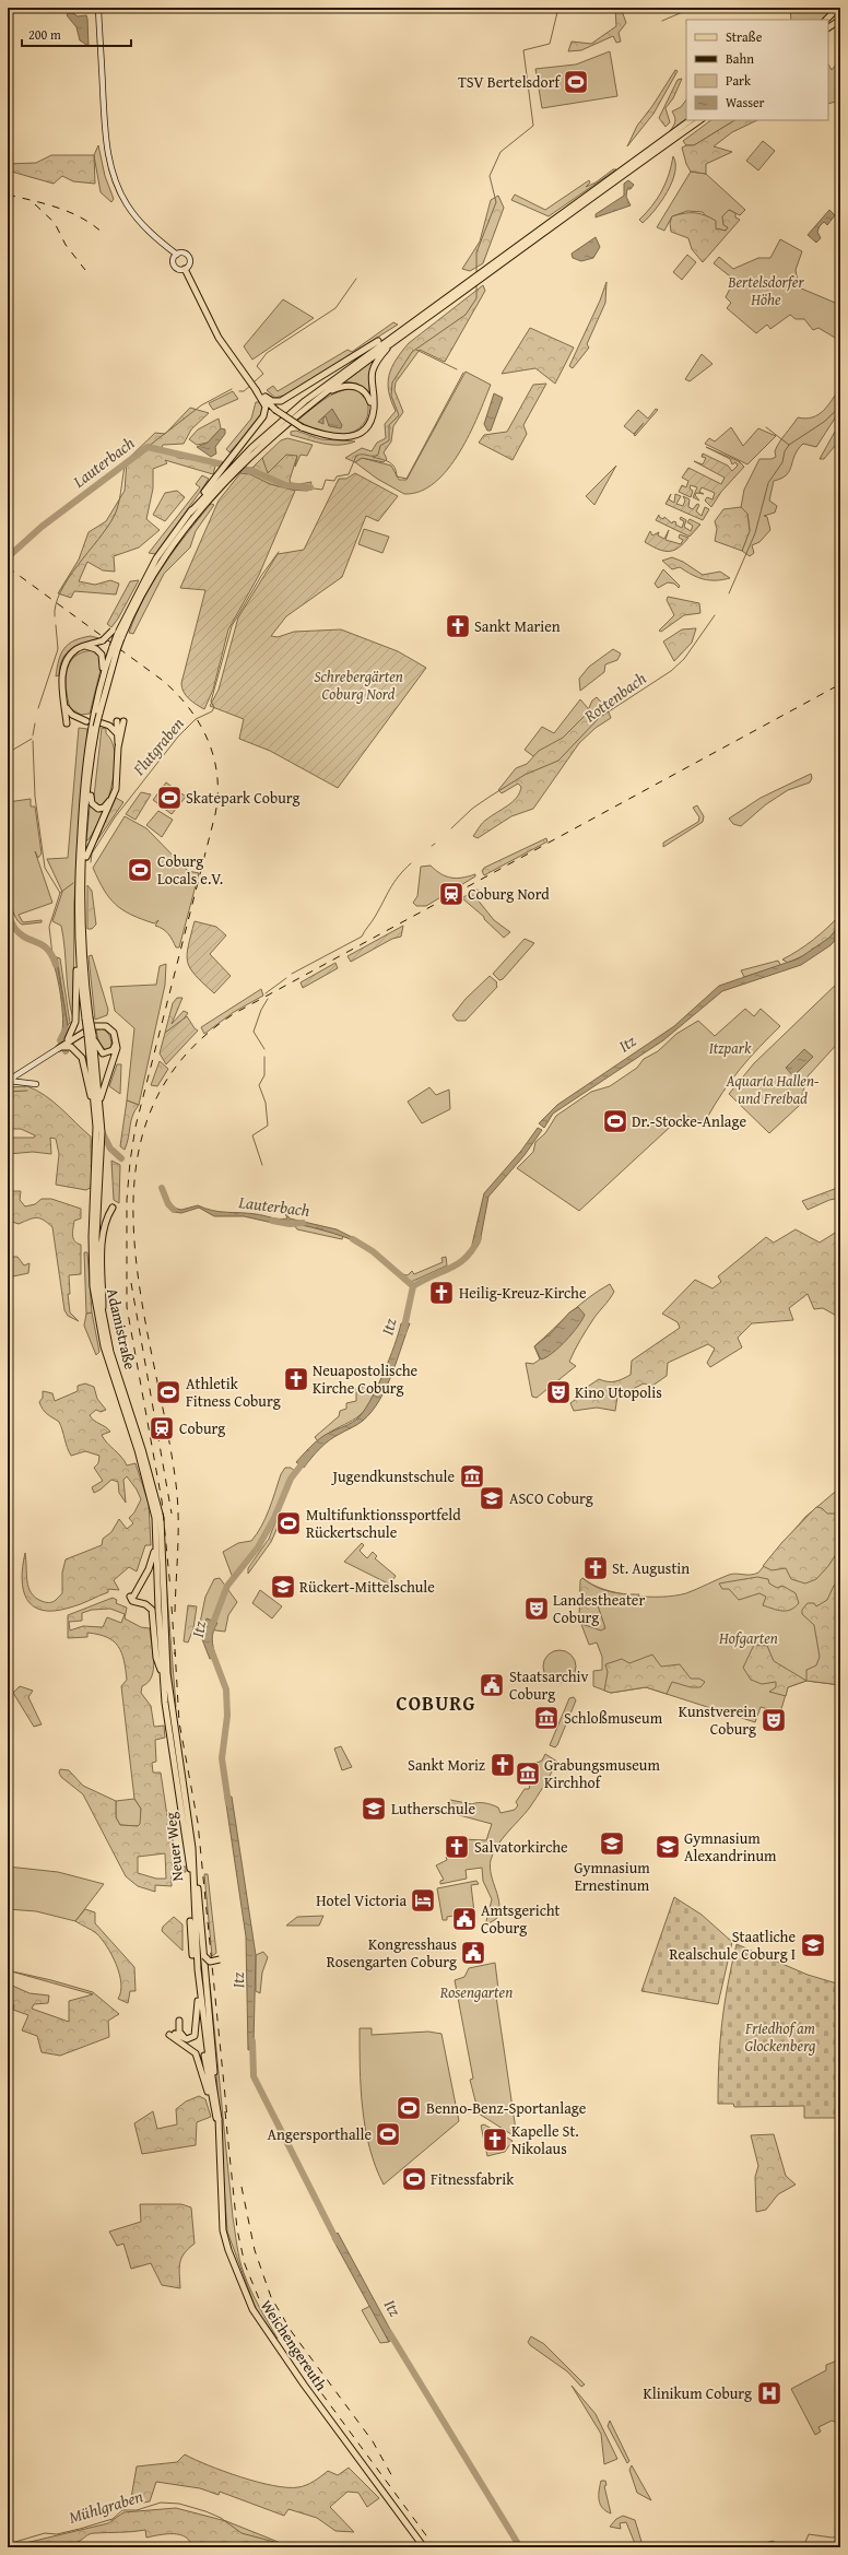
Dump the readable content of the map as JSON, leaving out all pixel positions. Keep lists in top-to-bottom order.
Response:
{
  "streets": {
    "main road": ["Adamistraße", "Neuer Weg", "Weichengereuth"]
  },
  "crossings": [
    ["Adamistraße", "Neuer Weg"],
    ["Neuer Weg", "Weichengereuth"]
  ],
  "districts": ["COBURG"],
  "water": [
    "Lauterbach",
    "Rottenbach",
    "Flutgraben",
    "Itz",
    "Mühlgraben"
  ],
  "parks": [
    "Bertelsdorfer Höhe",
    "Schrebergärten Coburg Nord",
    "Itzpark",
    "Aquaria Hallen- und Freibad",
    "Hofgarten",
    "Rosengarten",
    "Friedhof am Glockenberg"
  ],
  "places": {
    "sports": [
      "TSV Bertelsdorf",
      "Skatepark Coburg",
      "Coburg Locals e.V.",
      "Dr.-Stocke-Anlage",
      "Athletik Fitness Coburg",
      "Multifunktionssportfeld Rückertschule",
      "Benno-Benz-Sportanlage",
      "Angersporthalle",
      "Fitnessfabrik"
    ],
    "church": [
      "Sankt Marien",
      "Heilig-Kreuz-Kirche",
      "Neuapostolische Kirche Coburg",
      "St. Augustin",
      "Sankt Moriz",
      "Salvatorkirche",
      "Kapelle St. Nikolaus"
    ],
    "station": ["Coburg Nord", "Coburg"],
    "theatre": ["Kino Utopolis", "Landestheater Coburg", "Kunstverein Coburg"],
    "museum": ["Jugendkunstschule", "Schloßmuseum", "Grabungsmuseum Kirchhof"],
    "school or university": [
      "ASCO Coburg",
      "Rückert-Mittelschule",
      "Lutherschule",
      "Gymnasium Ernestinum",
      "Gymnasium Alexandrinum",
      "Staatliche Realschule Coburg I"
    ],
    "public building": ["Staatsarchiv Coburg", "Amtsgericht Coburg", "Kongresshaus Rosengarten Coburg"],
    "hotel": ["Hotel Victoria"],
    "hospital": ["Klinikum Coburg"]
  },
  "legend": [
    "Straße",
    "Bahn",
    "Park",
    "Wasser"
  ],
  "scale_bar": "200 m"
}
